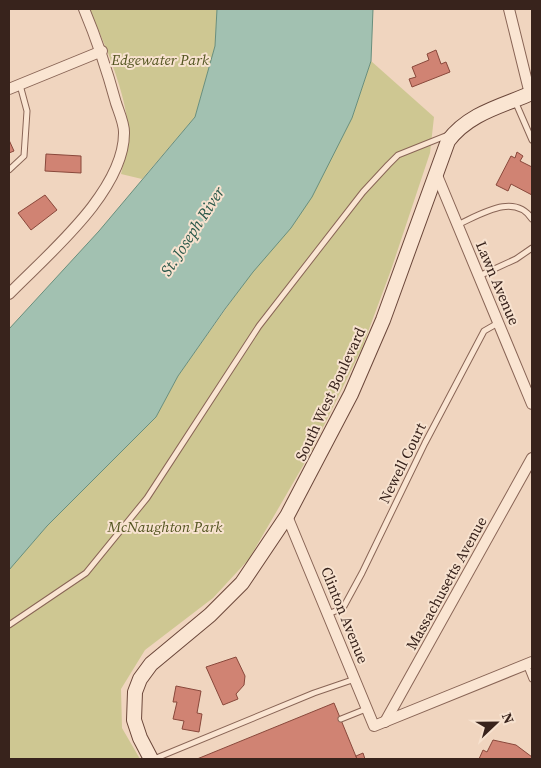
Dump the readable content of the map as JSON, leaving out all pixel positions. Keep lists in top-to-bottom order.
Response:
{
  "streets": {
    "street": [
      "Lawn Avenue",
      "South West Boulevard",
      "Massachusetts Avenue",
      "Clinton Avenue"
    ],
    "lane": ["Newell Court"]
  },
  "crossings": [
    ["Lawn Avenue", "South West Boulevard"],
    ["Lawn Avenue", "Newell Court"],
    ["South West Boulevard", "Clinton Avenue"],
    ["Newell Court", "Clinton Avenue"],
    ["Massachusetts Avenue", "Clinton Avenue"]
  ],
  "water": ["St. Joseph River"],
  "parks": ["Edgewater Park", "McNaughton Park"],
  "north": "right"
}
